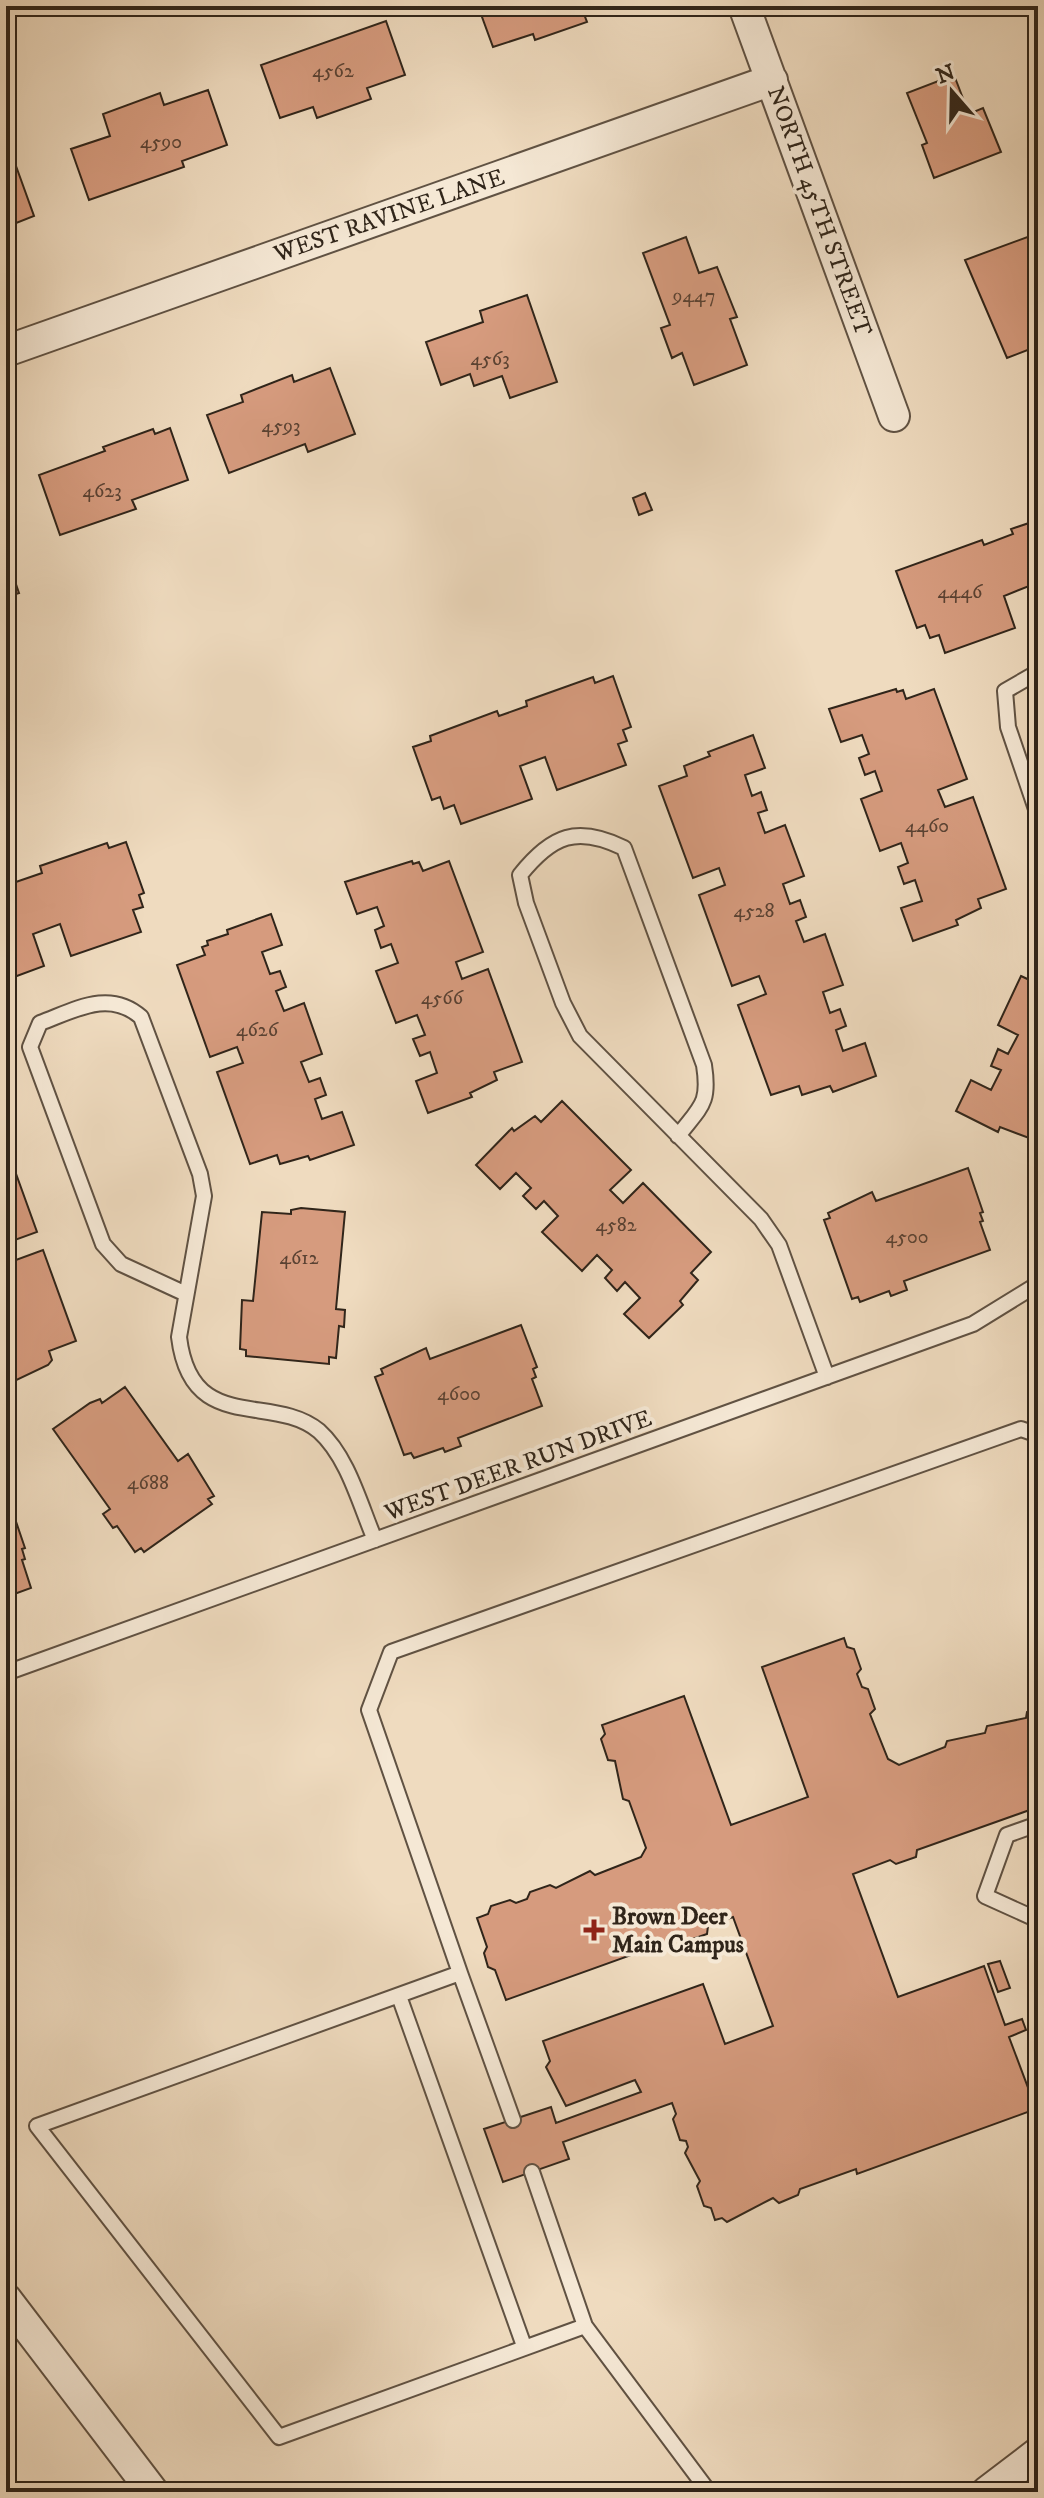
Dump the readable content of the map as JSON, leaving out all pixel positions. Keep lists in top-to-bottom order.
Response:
{
  "streets": {
    "street": ["NORTH 45TH STREET", "WEST RAVINE LANE"],
    "lane": ["WEST DEER RUN DRIVE"]
  },
  "crossings": [
    ["NORTH 45TH STREET", "WEST RAVINE LANE"]
  ],
  "places": {
    "health": ["Brown Deer Main Campus"]
  },
  "house_numbers": [
    "4562",
    "4590",
    "9447",
    "4563",
    "4593",
    "4623",
    "4446",
    "4460",
    "4528",
    "4566",
    "4626",
    "4582",
    "4500",
    "4612",
    "4600",
    "4688"
  ],
  "north": "top"
}
